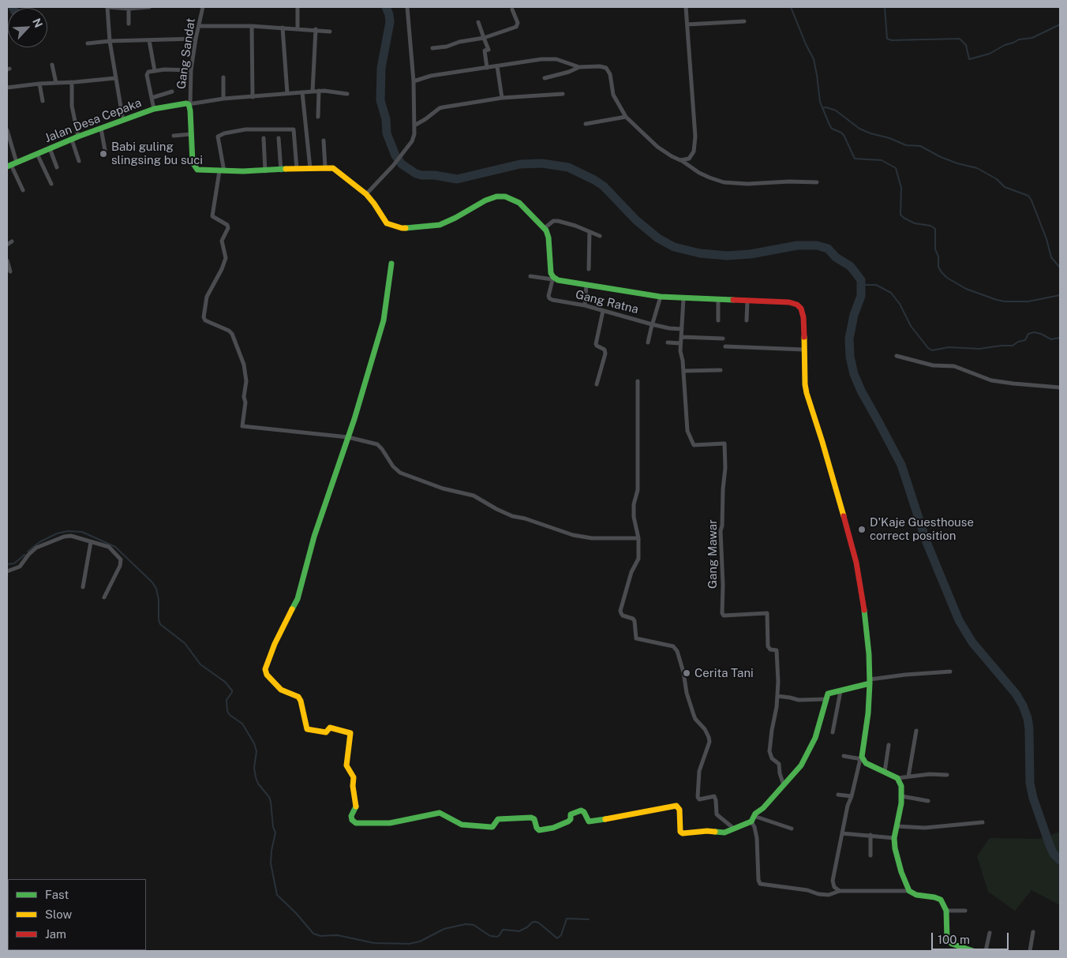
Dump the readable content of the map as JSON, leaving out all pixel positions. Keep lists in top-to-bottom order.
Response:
{
  "streets": {
    "street": [
      "Gang Sandat",
      "Jalan Desa Cepaka",
      "Gang Ratna",
      "Gang Mawar"
    ]
  },
  "crossings": [
    ["Gang Sandat", "Jalan Desa Cepaka"],
    ["Gang Ratna", "Gang Mawar"]
  ],
  "places": ["Babi guling slingsing bu suci", "D'Kaje Guesthouse correct position", "Cerita Tani"],
  "legend": ["Fast", "Slow", "Jam"],
  "scale_bar": "100 m",
  "north": "top right"
}
